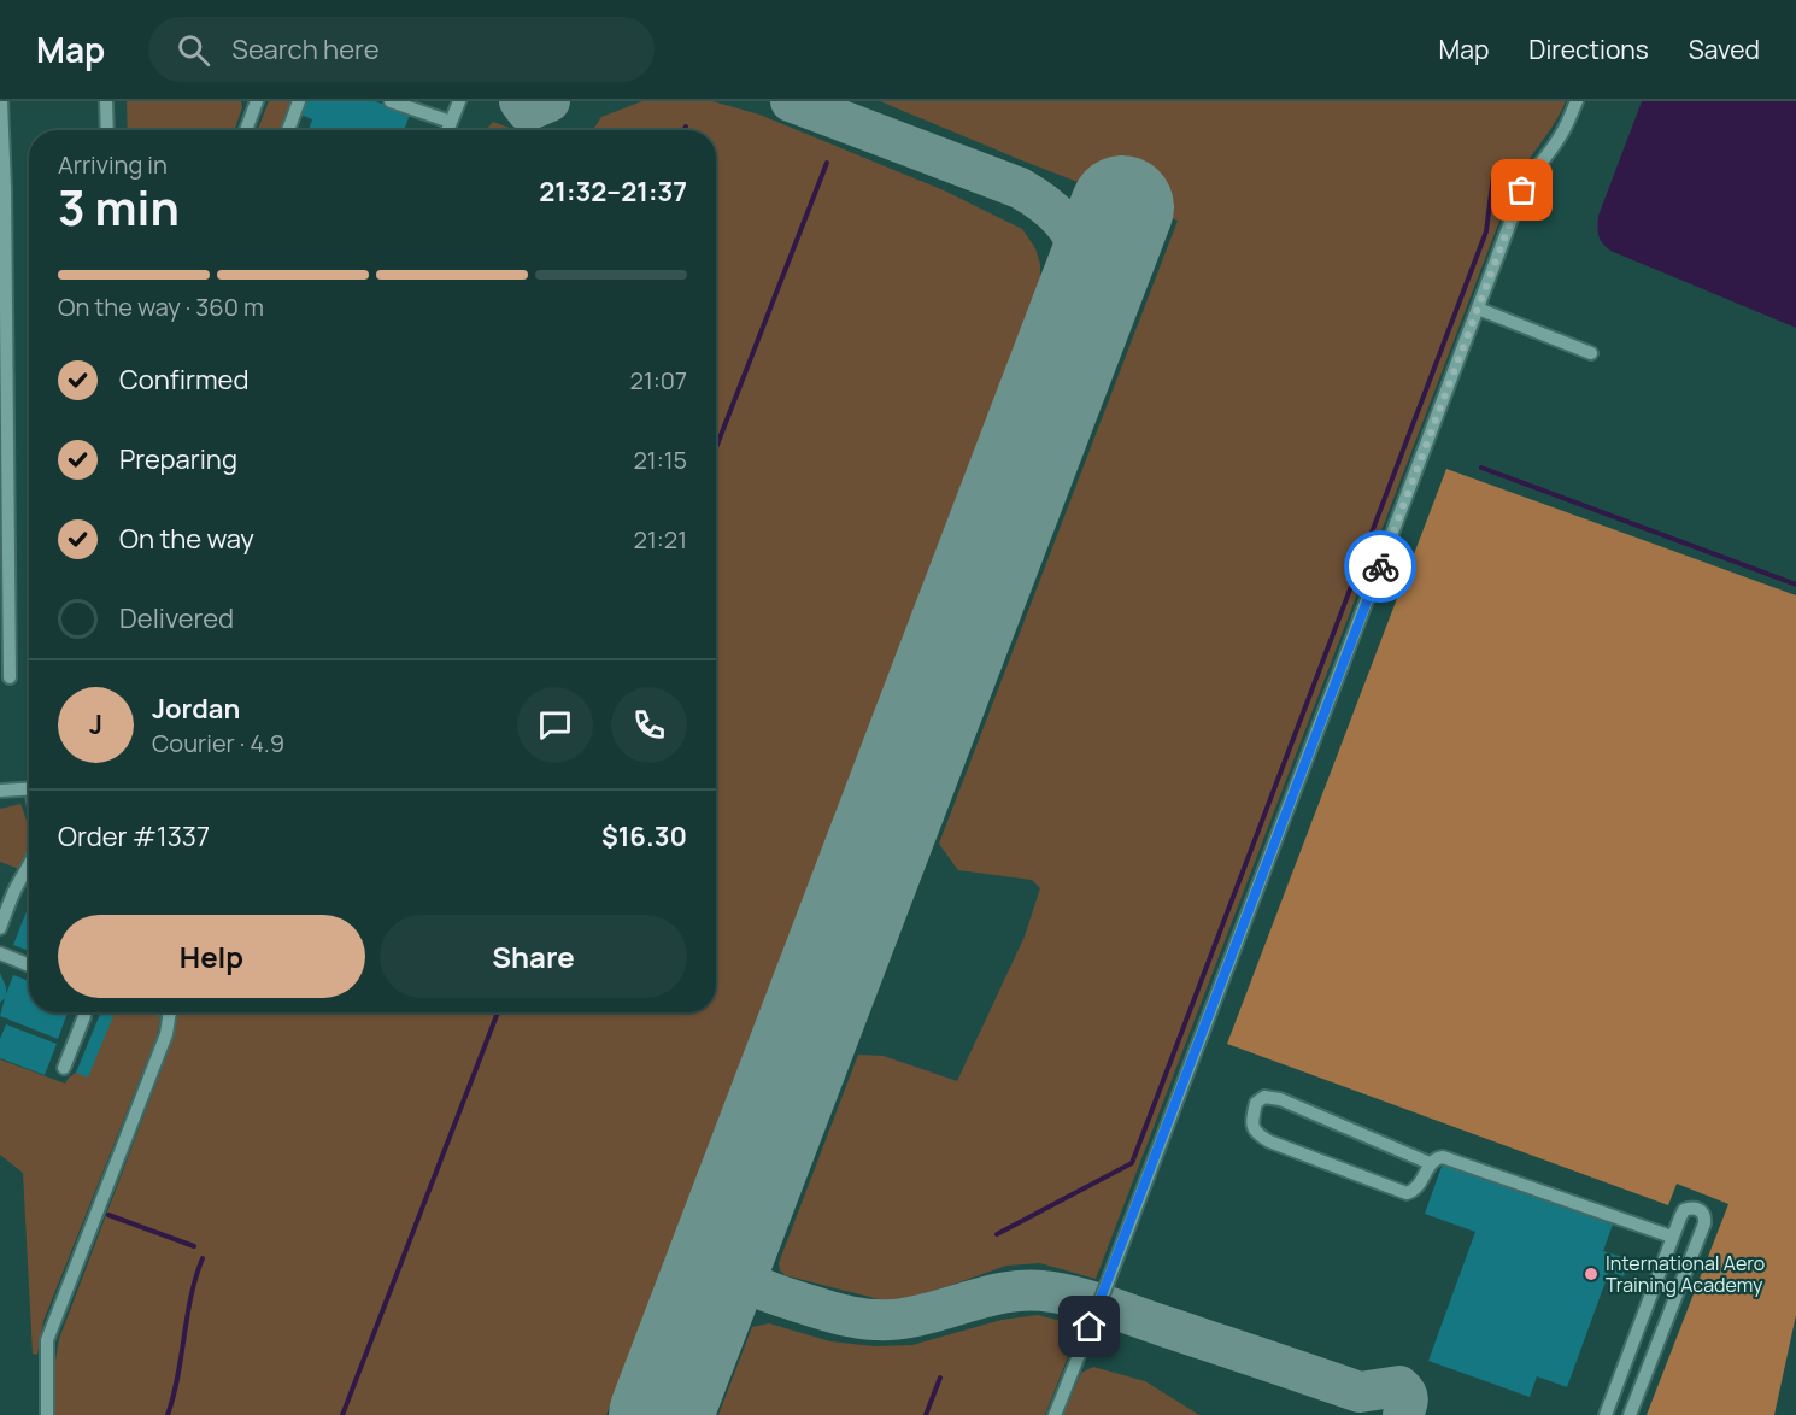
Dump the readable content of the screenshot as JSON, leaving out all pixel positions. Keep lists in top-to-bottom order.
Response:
{
  "places": ["International Aero Training Academy"],
  "page": {
    "header": "Map",
    "search": "Search here",
    "nav": ["Map", "Directions", "Saved"],
    "heading": ["3 min", "Arriving in", "21:32–21:37"],
    "panel": [
      "Jordan",
      "Courier · 4.9",
      "Order #1337",
      "$16.30"
    ],
    "bar": "On the way · 360 m",
    "list": [
      ["Confirmed", "21:07"],
      ["Preparing", "21:15"],
      ["On the way", "21:21"],
      "Delivered"
    ],
    "round": "J",
    "buttons": ["Help", "Share"]
  }
}
